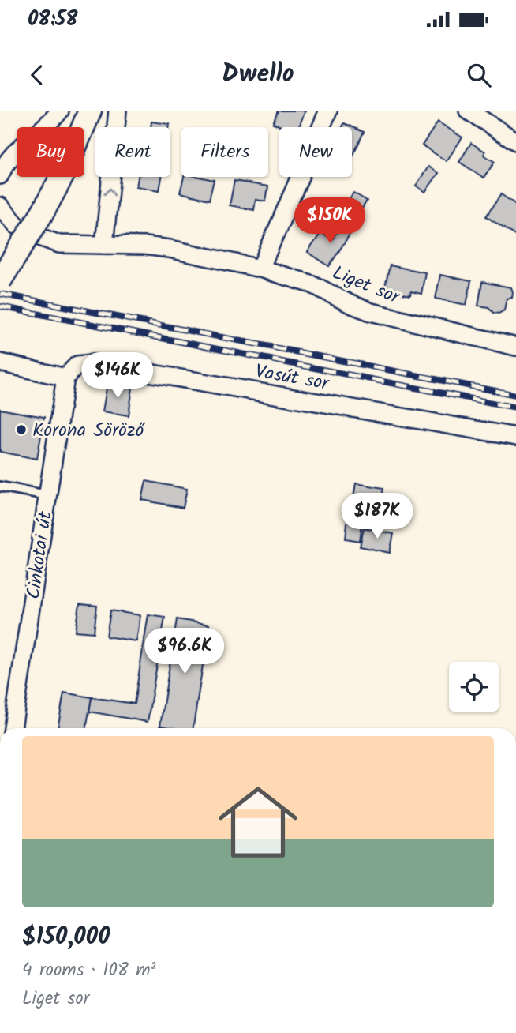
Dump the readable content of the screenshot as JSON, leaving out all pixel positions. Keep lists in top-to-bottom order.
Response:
{
  "streets": {
    "street": ["Liget sor", "Vasút sor", "Cinkotai út"]
  },
  "crossings": [
    ["Vasút sor", "Cinkotai út"]
  ],
  "places": ["Korona Söröző"],
  "page": {
    "status": "08:58",
    "header": "Dwello",
    "chip": [
      "Buy",
      "Rent",
      "Filters",
      "New"
    ],
    "price": [
      "$150K",
      "$146K",
      "$187K",
      "$96.6K"
    ],
    "list": [
      {
        "name": "$150,000",
        "note": "4 rooms · 108 m² · Liget sor"
      }
    ]
  }
}
